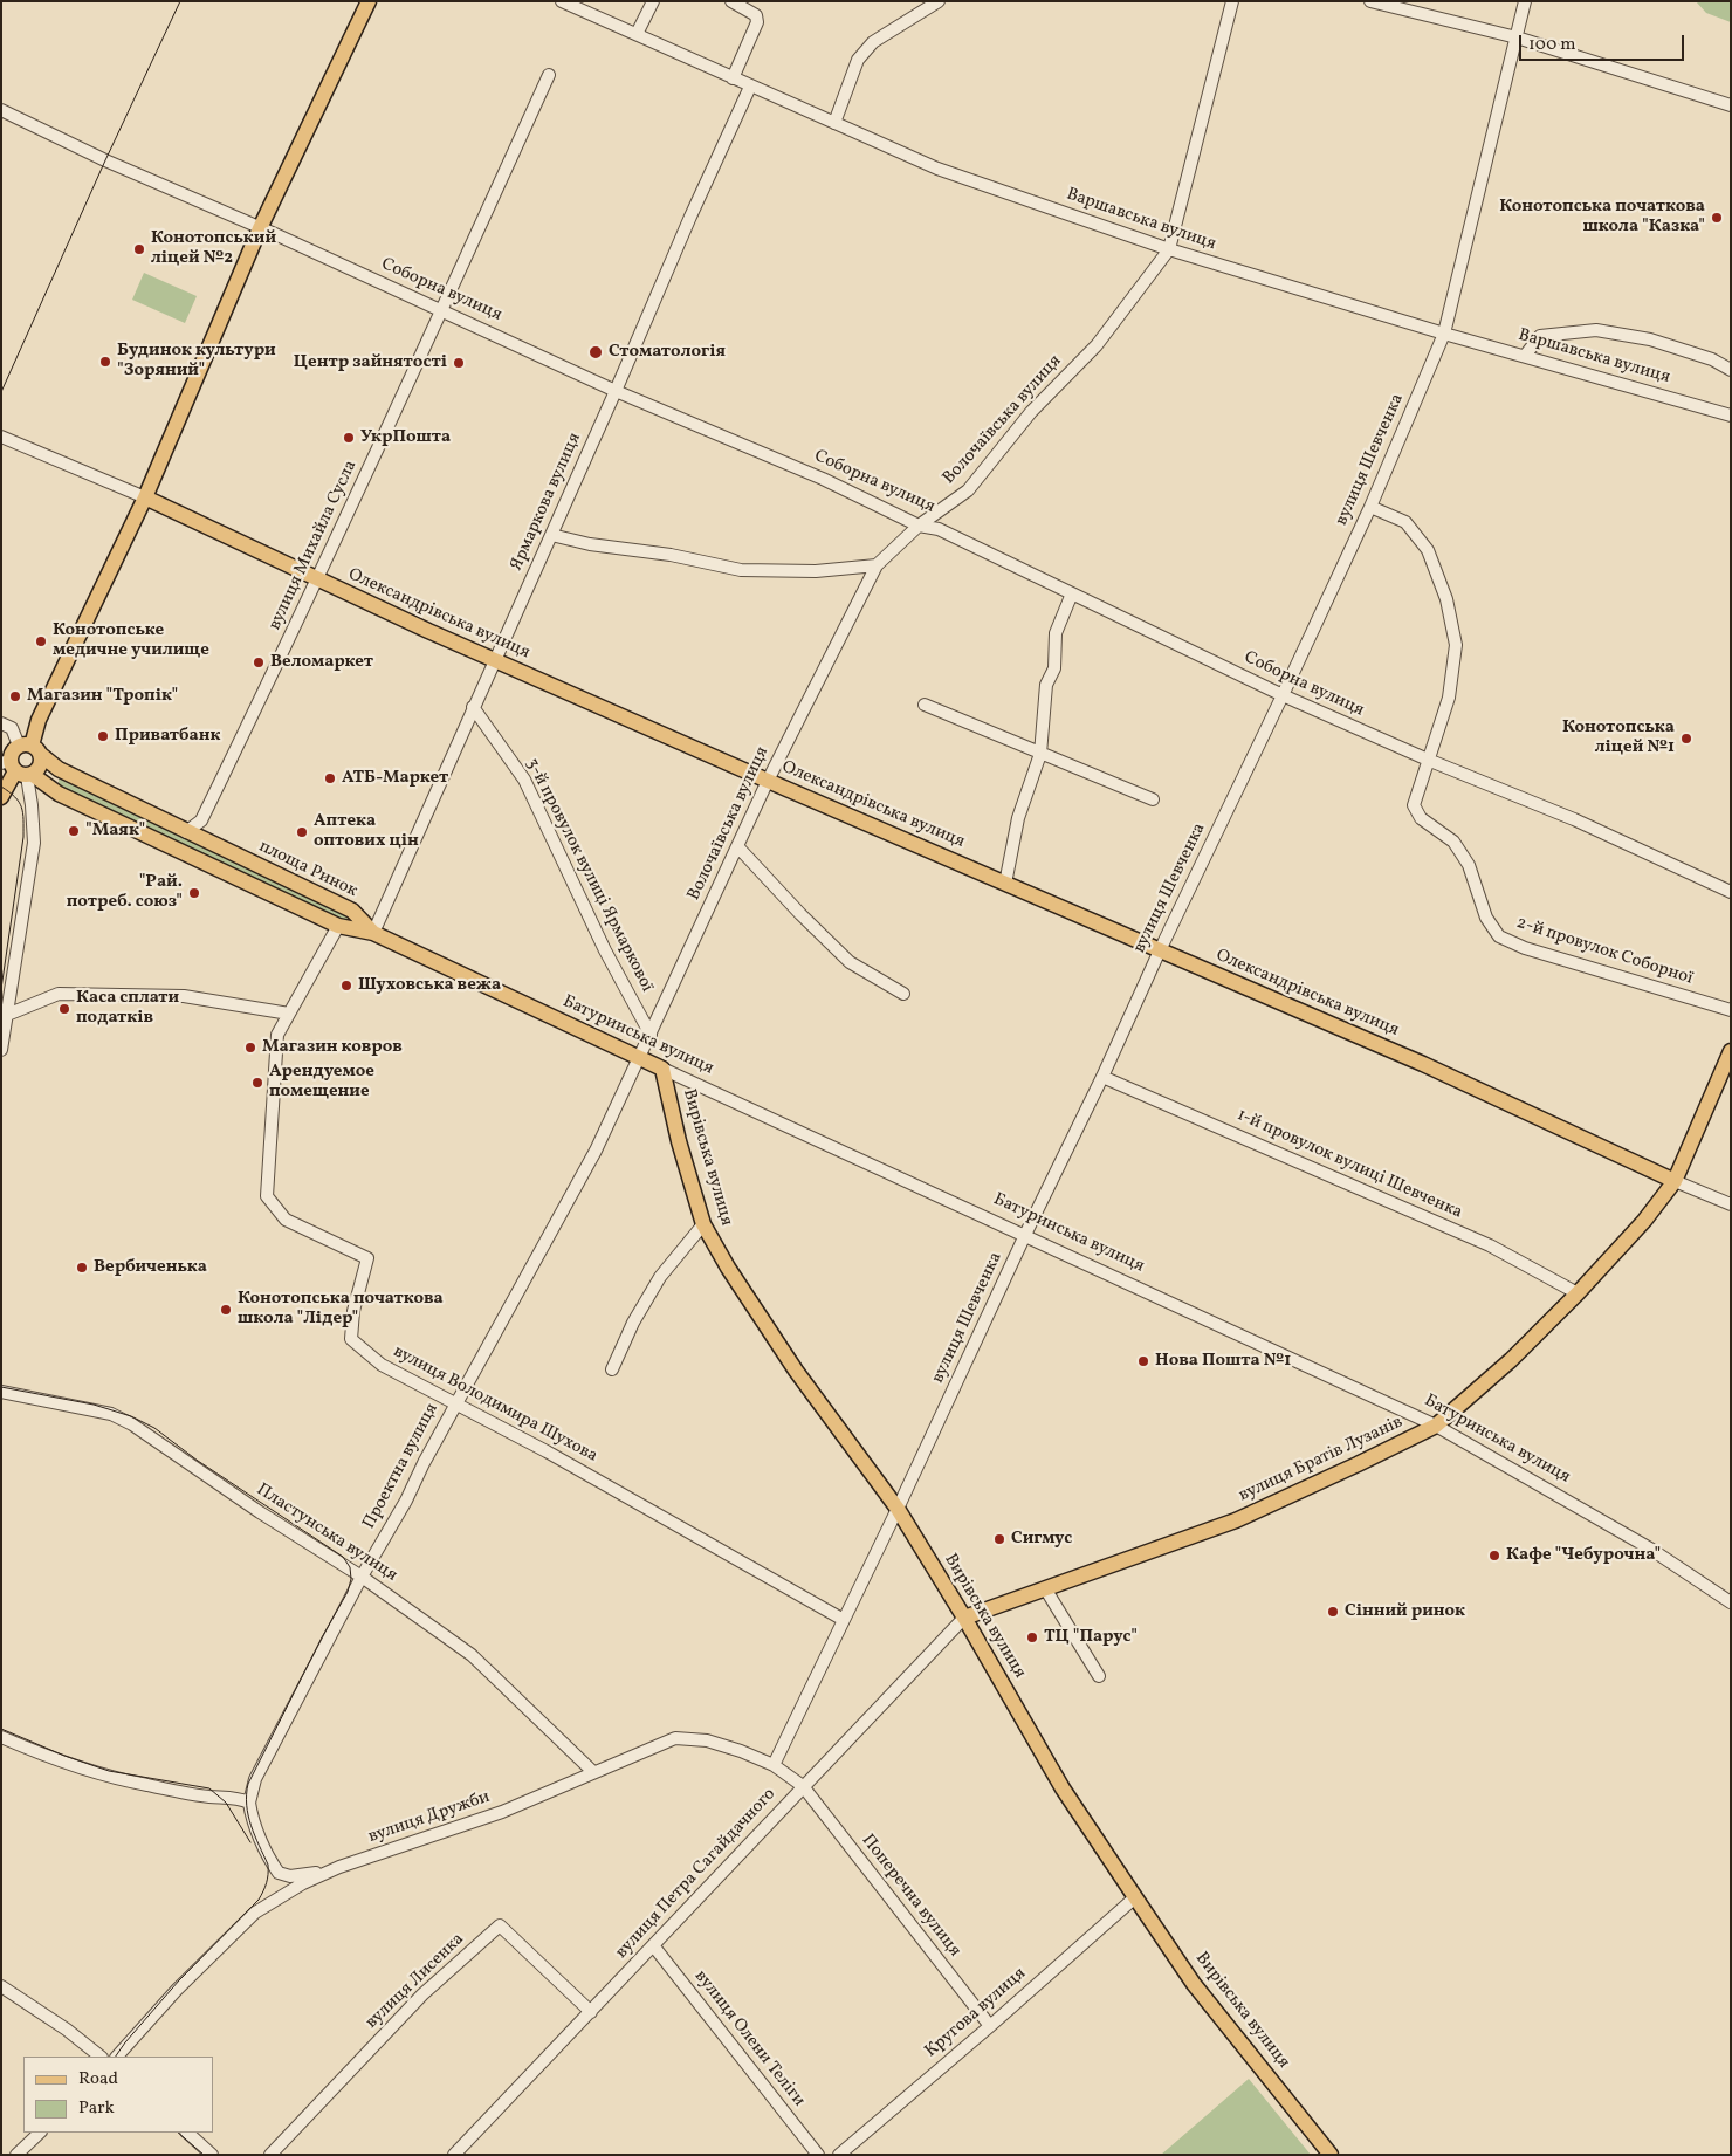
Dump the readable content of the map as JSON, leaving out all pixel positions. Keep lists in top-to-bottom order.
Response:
{
  "streets": {
    "main road": [
      "Олександрівська вулиця",
      "площа Ринок",
      "Батуринська вулиця",
      "Вирівська вулиця",
      "вулиця Братів Лузанів"
    ],
    "street": [
      "Варшавська вулиця",
      "Соборна вулиця",
      "Волочаївська вулиця",
      "вулиця Шевченка",
      "Ярмаркова вулиця",
      "вулиця Михайла Сусла",
      "3-й провулок вулиці Ярмаркової",
      "2-й провулок Соборної",
      "1-й провулок вулиці Шевченка",
      "вулиця Володимира Шухова",
      "Проектна вулиця",
      "Пластунська вулиця",
      "вулиця Дружби",
      "вулиця Петра Сагайдачного",
      "Поперечна вулиця",
      "вулиця Лисенка",
      "Кругова вулиця",
      "вулиця Олени Теліги"
    ]
  },
  "crossings": [
    ["Варшавська вулиця", "Волочаївська вулиця"],
    ["Варшавська вулиця", "вулиця Шевченка"],
    ["Варшавська вулиця", "Ярмаркова вулиця"],
    ["Соборна вулиця", "Волочаївська вулиця"],
    ["Соборна вулиця", "вулиця Шевченка"],
    ["Соборна вулиця", "Ярмаркова вулиця"],
    ["Соборна вулиця", "вулиця Михайла Сусла"],
    ["Соборна вулиця", "2-й провулок Соборної"],
    ["Волочаївська вулиця", "Олександрівська вулиця"],
    ["Волочаївська вулиця", "3-й провулок вулиці Ярмаркової"],
    ["Волочаївська вулиця", "Батуринська вулиця"],
    ["Волочаївська вулиця", "Проектна вулиця"],
    ["вулиця Шевченка", "Олександрівська вулиця"],
    ["вулиця Шевченка", "2-й провулок Соборної"],
    ["вулиця Шевченка", "Батуринська вулиця"],
    ["вулиця Шевченка", "Вирівська вулиця"],
    ["вулиця Шевченка", "1-й провулок вулиці Шевченка"],
    ["вулиця Шевченка", "вулиця Володимира Шухова"],
    ["вулиця Шевченка", "вулиця Дружби"],
    ["Ярмаркова вулиця", "Олександрівська вулиця"],
    ["Ярмаркова вулиця", "площа Ринок"],
    ["Ярмаркова вулиця", "3-й провулок вулиці Ярмаркової"],
    ["Ярмаркова вулиця", "Батуринська вулиця"],
    ["вулиця Михайла Сусла", "Олександрівська вулиця"],
    ["вулиця Михайла Сусла", "площа Ринок"],
    ["Олександрівська вулиця", "вулиця Братів Лузанів"],
    ["площа Ринок", "Батуринська вулиця"],
    ["площа Ринок", "вулиця Володимира Шухова"],
    ["Батуринська вулиця", "Вирівська вулиця"],
    ["Батуринська вулиця", "вулиця Братів Лузанів"],
    ["Батуринська вулиця", "Проектна вулиця"],
    ["Вирівська вулиця", "вулиця Братів Лузанів"],
    ["Вирівська вулиця", "вулиця Петра Сагайдачного"],
    ["Вирівська вулиця", "Кругова вулиця"],
    ["1-й провулок вулиці Шевченка", "вулиця Братів Лузанів"],
    ["вулиця Володимира Шухова", "Проектна вулиця"],
    ["вулиця Братів Лузанів", "вулиця Петра Сагайдачного"],
    ["Проектна вулиця", "Пластунська вулиця"],
    ["Пластунська вулиця", "вулиця Дружби"],
    ["вулиця Дружби", "вулиця Петра Сагайдачного"],
    ["вулиця Дружби", "Поперечна вулиця"],
    ["вулиця Петра Сагайдачного", "Поперечна вулиця"],
    ["вулиця Петра Сагайдачного", "вулиця Лисенка"],
    ["вулиця Петра Сагайдачного", "вулиця Олени Теліги"],
    ["Поперечна вулиця", "Кругова вулиця"]
  ],
  "places": [
    "Конотопська початкова школа \"Казка\"",
    "Конотопський ліцей №2",
    "Стоматологія",
    "Будинок культури \"Зоряний\"",
    "Центр зайнятості",
    "УкрПошта",
    "Конотопське медичне училище",
    "Веломаркет",
    "Магазин \"Тропік\"",
    "Приватбанк",
    "Конотопська ліцей №1",
    "АТБ-Маркет",
    "\"Маяк\"",
    "Аптека оптових цін",
    "\"Рай. потреб. союз\"",
    "Шуховська вежа",
    "Каса сплати податків",
    "Магазин ковров",
    "Арендуемое помещение",
    "Вербиченька",
    "Конотопська початкова школа \"Лідер\"",
    "Нова Пошта №1",
    "Сигмус",
    "Кафе \"Чебурочна\"",
    "Сінний ринок",
    "ТЦ \"Парус\""
  ],
  "legend": ["Road", "Park"],
  "scale_bar": "100 m"
}
